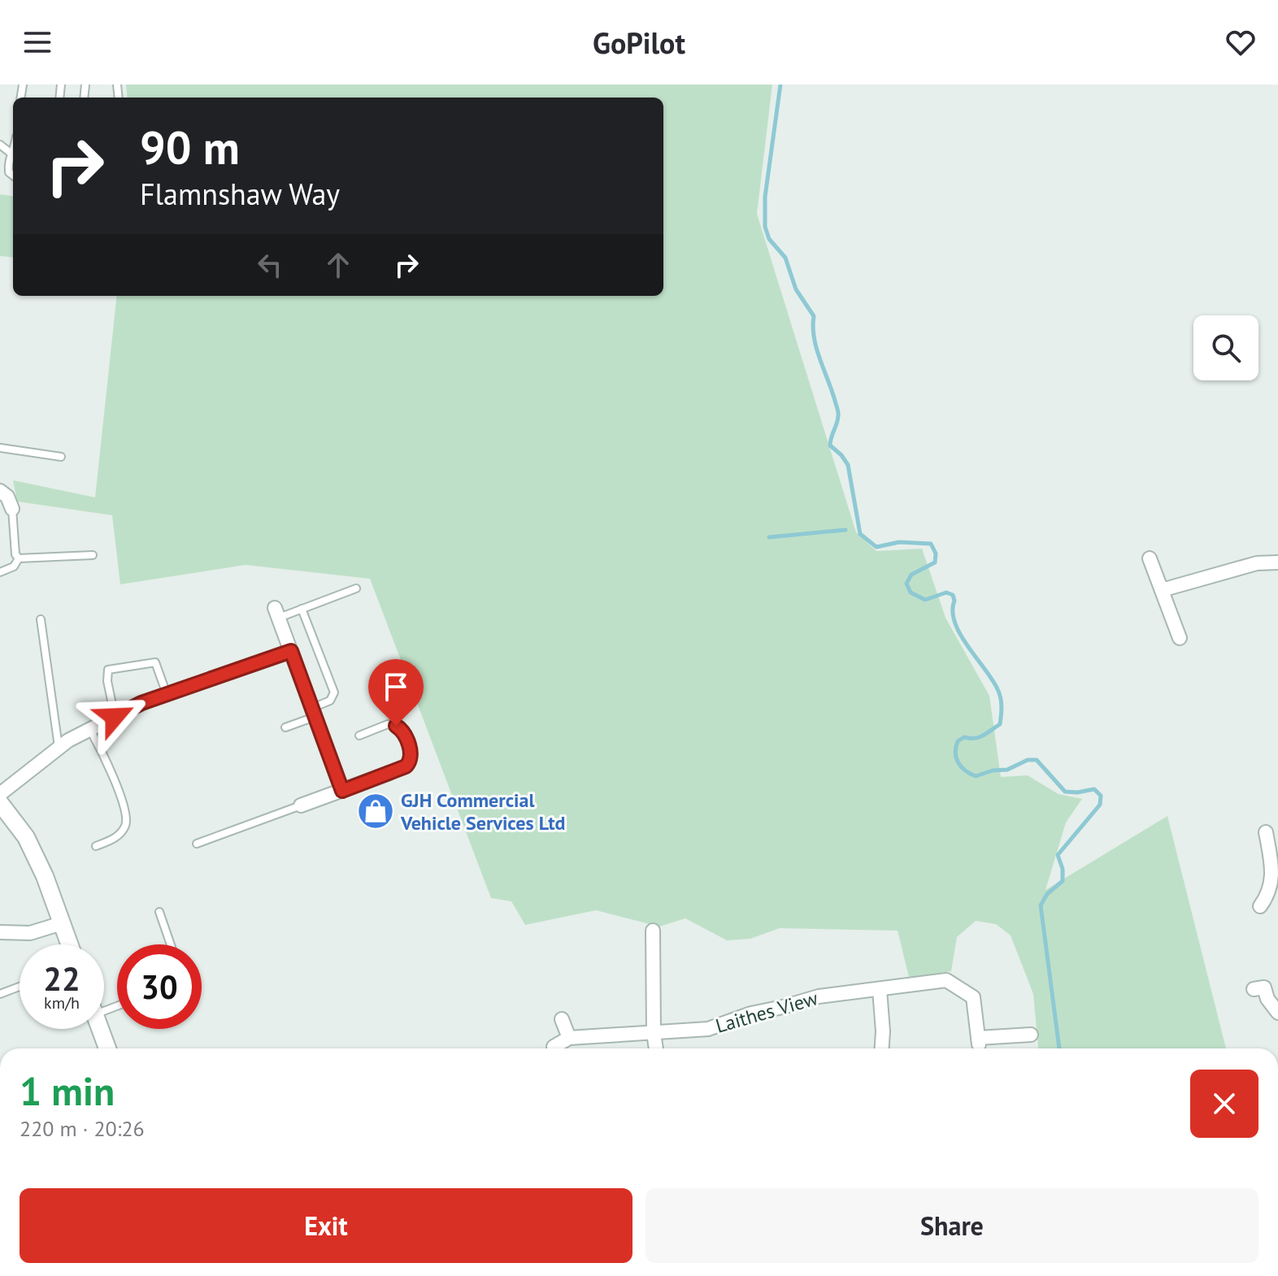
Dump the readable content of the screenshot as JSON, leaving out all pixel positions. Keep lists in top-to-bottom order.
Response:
{
  "streets": {
    "street": ["Laithes View"]
  },
  "places": {
    "shop": ["GJH Commercial Vehicle Services Ltd"]
  },
  "page": {
    "header": "GoPilot",
    "turn": ["90 m", "Flamnshaw Way"],
    "speed": "22 km/h",
    "limit": "30",
    "heading": ["1 min", "220 m · 20:26"],
    "buttons": ["Exit", "Share"]
  }
}
